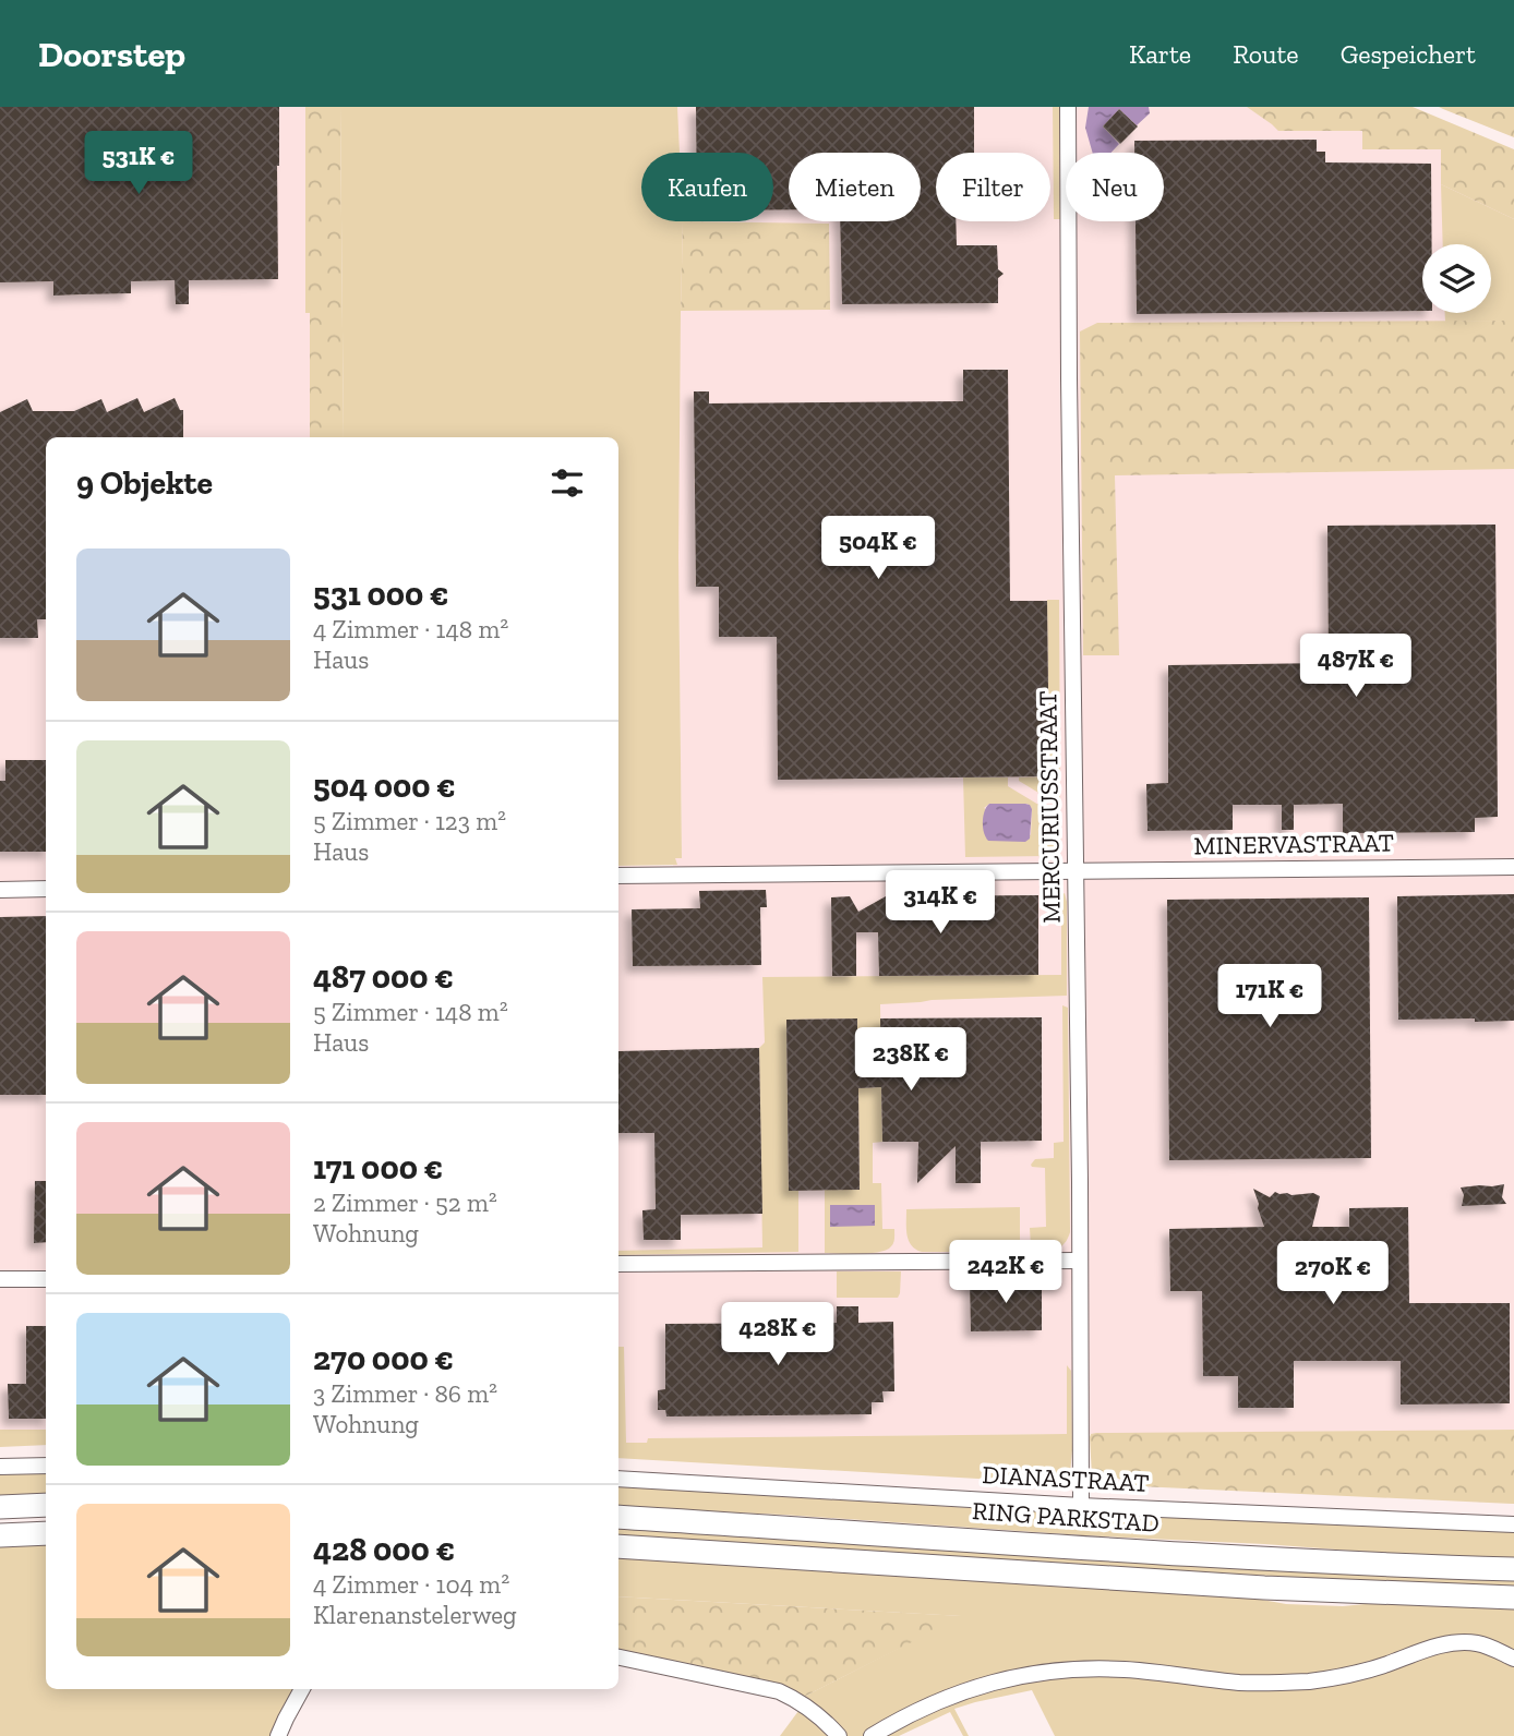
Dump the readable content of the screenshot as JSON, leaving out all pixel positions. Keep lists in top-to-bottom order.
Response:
{
  "streets": {
    "highway": ["RING PARKSTAD"],
    "street": ["MERCURIUSSTRAAT", "MINERVASTRAAT", "DIANASTRAAT"]
  },
  "crossings": [
    ["MERCURIUSSTRAAT", "MINERVASTRAAT"],
    ["MERCURIUSSTRAAT", "DIANASTRAAT"]
  ],
  "page": {
    "header": "Doorstep",
    "nav": ["Karte", "Route", "Gespeichert"],
    "price": [
      "531K €",
      "504K €",
      "487K €",
      "314K €",
      "171K €",
      "238K €",
      "242K €",
      "270K €",
      "428K €"
    ],
    "chip": [
      "Kaufen",
      "Mieten",
      "Filter",
      "Neu"
    ],
    "heading": "9 Objekte",
    "list": [
      {
        "name": "531 000 €",
        "note": "4 Zimmer · 148 m² · Haus"
      },
      {
        "name": "504 000 €",
        "note": "5 Zimmer · 123 m² · Haus"
      },
      {
        "name": "487 000 €",
        "note": "5 Zimmer · 148 m² · Haus"
      },
      {
        "name": "171 000 €",
        "note": "2 Zimmer · 52 m² · Wohnung"
      },
      {
        "name": "270 000 €",
        "note": "3 Zimmer · 86 m² · Wohnung"
      },
      {
        "name": "428 000 €",
        "note": "4 Zimmer · 104 m² · Klarenanstelerweg"
      }
    ]
  }
}
